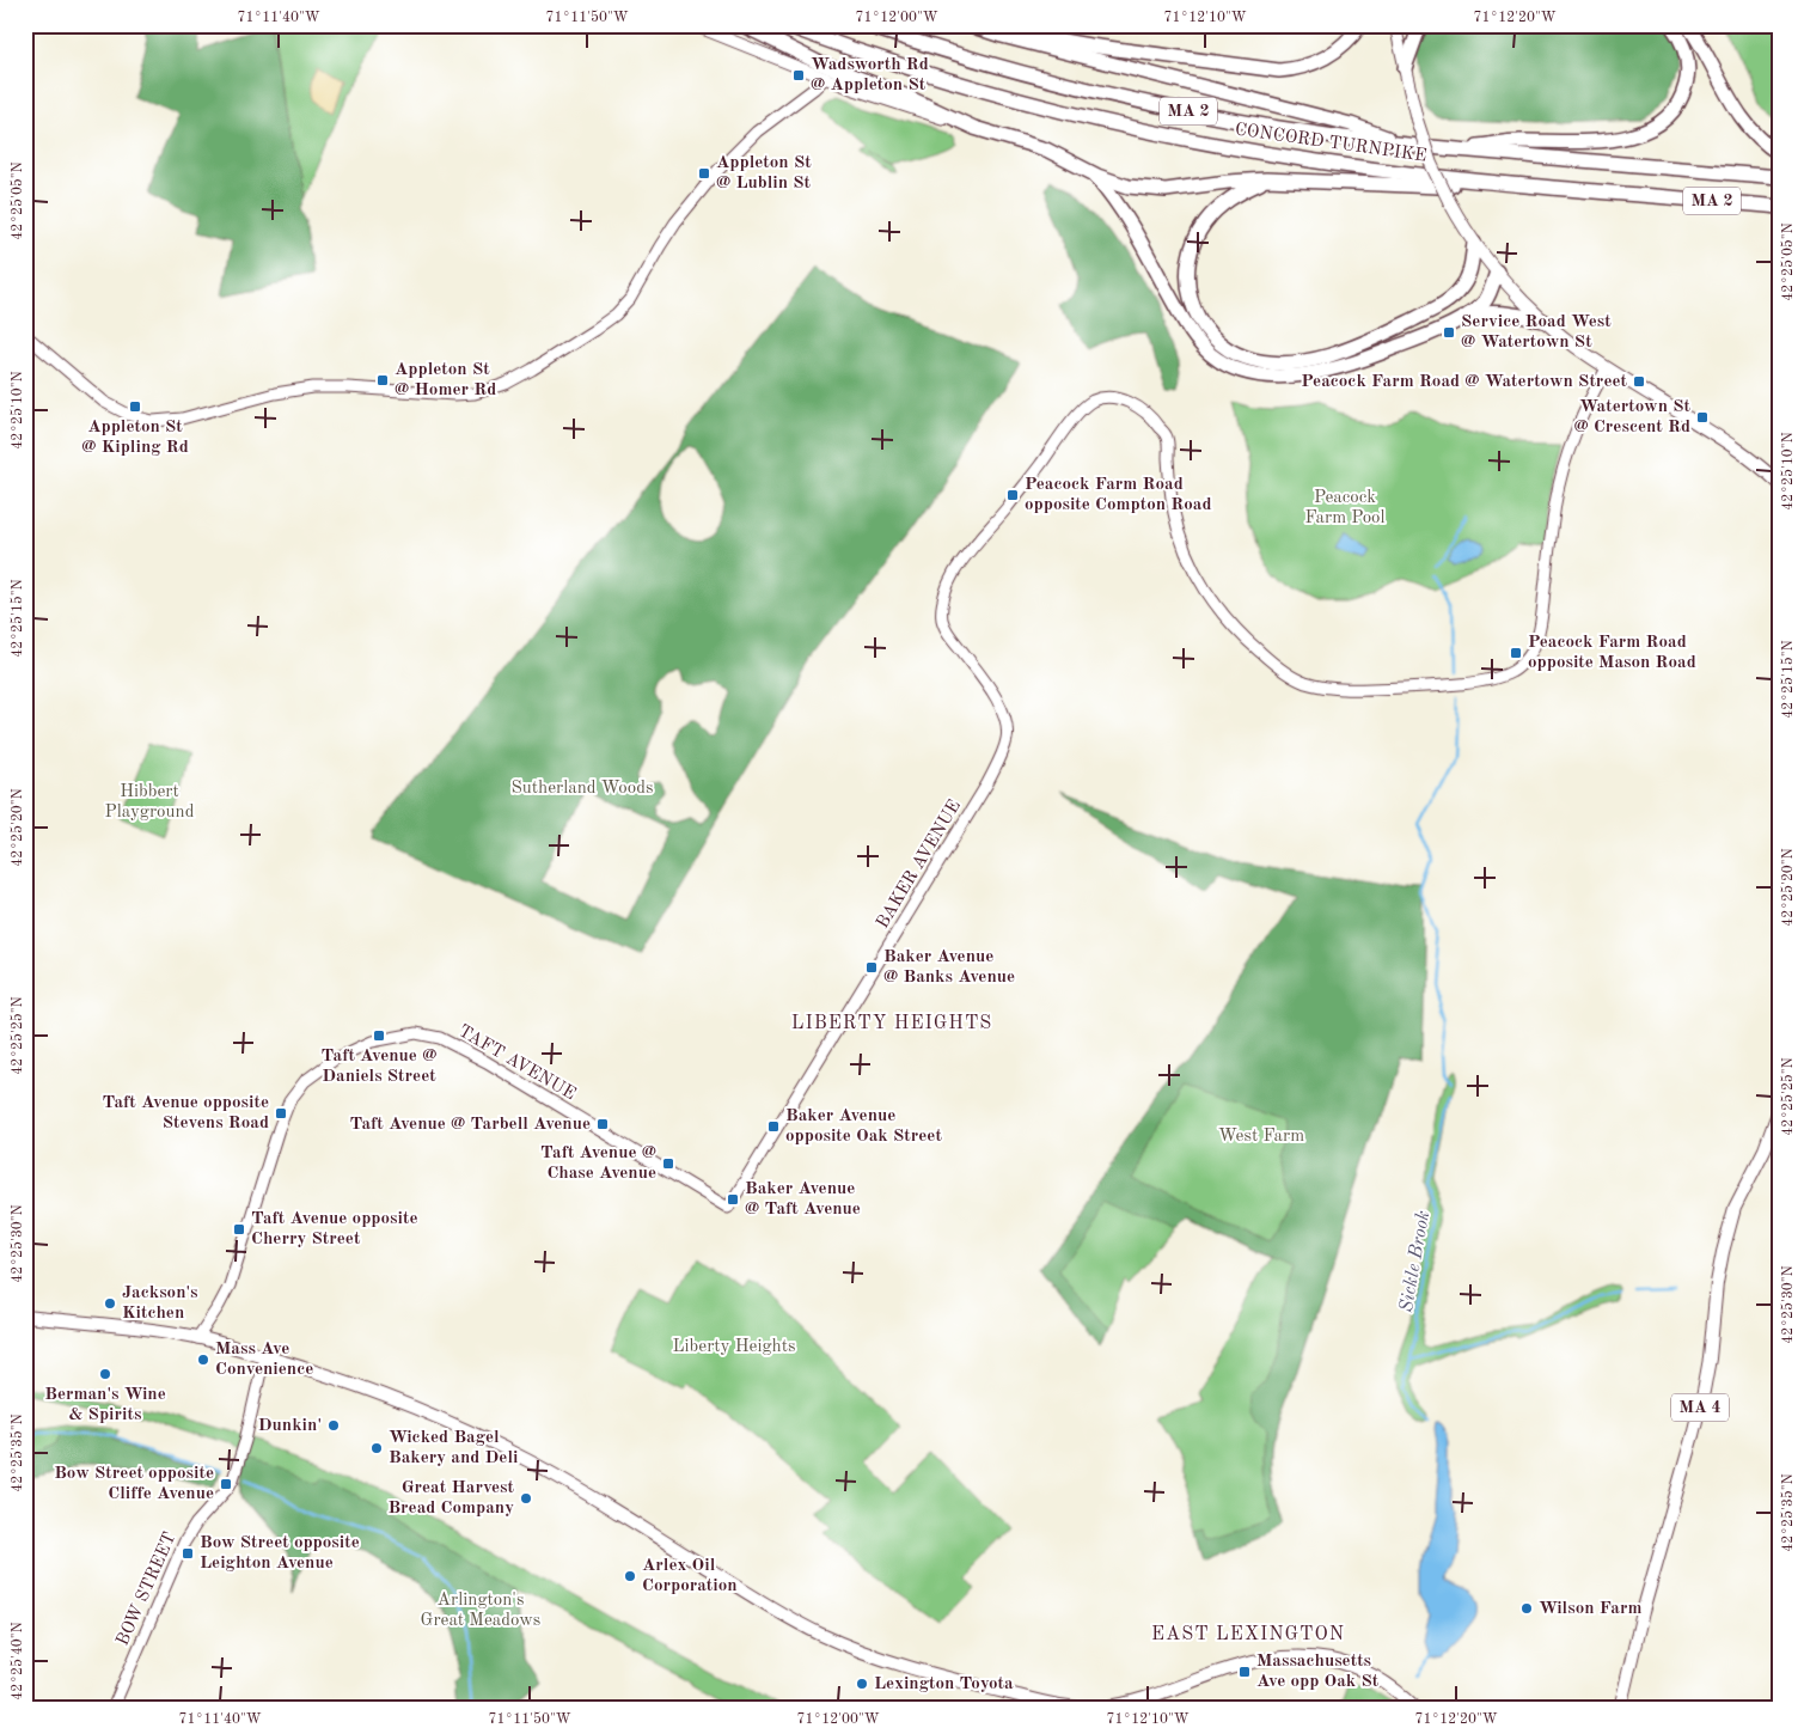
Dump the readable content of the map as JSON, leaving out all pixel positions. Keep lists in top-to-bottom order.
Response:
{
  "streets": {
    "highway": ["MA 2", "CONCORD TURNPIKE"],
    "main road": ["MA 4"],
    "street": ["BAKER AVENUE", "TAFT AVENUE", "BOW STREET"]
  },
  "crossings": [
    ["MA 2", "CONCORD TURNPIKE"],
    ["BAKER AVENUE", "TAFT AVENUE"]
  ],
  "districts": ["LIBERTY HEIGHTS", "EAST LEXINGTON"],
  "water": ["Sickle Brook"],
  "parks": [
    "Peacock Farm Pool",
    "Sutherland Woods",
    "Hibbert Playground",
    "West Farm",
    "Liberty Heights",
    "Arlington's Great Meadows"
  ],
  "places": {
    "transit": [
      "Wadsworth Rd @ Appleton St",
      "Appleton St @ Lublin St",
      "Service Road West @ Watertown St",
      "Appleton St @ Homer Rd",
      "Peacock Farm Road @ Watertown Street",
      "Appleton St @ Kipling Rd",
      "Watertown St @ Crescent Rd",
      "Peacock Farm Road opposite Compton Road",
      "Peacock Farm Road opposite Mason Road",
      "Baker Avenue @ Banks Avenue",
      "Taft Avenue @ Daniels Street",
      "Taft Avenue opposite Stevens Road",
      "Taft Avenue @ Tarbell Avenue",
      "Baker Avenue opposite Oak Street",
      "Taft Avenue @ Chase Avenue",
      "Baker Avenue @ Taft Avenue",
      "Taft Avenue opposite Cherry Street",
      "Bow Street opposite Cliffe Avenue",
      "Bow Street opposite Leighton Avenue",
      "Massachusetts Ave opp Oak St"
    ],
    "other": [
      "Jackson's Kitchen",
      "Mass Ave Convenience",
      "Berman's Wine & Spirits",
      "Dunkin'",
      "Wicked Bagel Bakery and Deli",
      "Great Harvest Bread Company",
      "Arlex Oil Corporation",
      "Wilson Farm",
      "Lexington Toyota"
    ]
  },
  "coordinates": [
    "71°11'40\"W",
    "71°11'50\"W",
    "71°12'00\"W",
    "71°12'10\"W",
    "71°12'20\"W",
    "42°25'05\"N",
    "42°25'10\"N",
    "42°25'15\"N",
    "42°25'20\"N",
    "42°25'25\"N",
    "42°25'30\"N",
    "42°25'35\"N",
    "42°25'40\"N"
  ]
}
